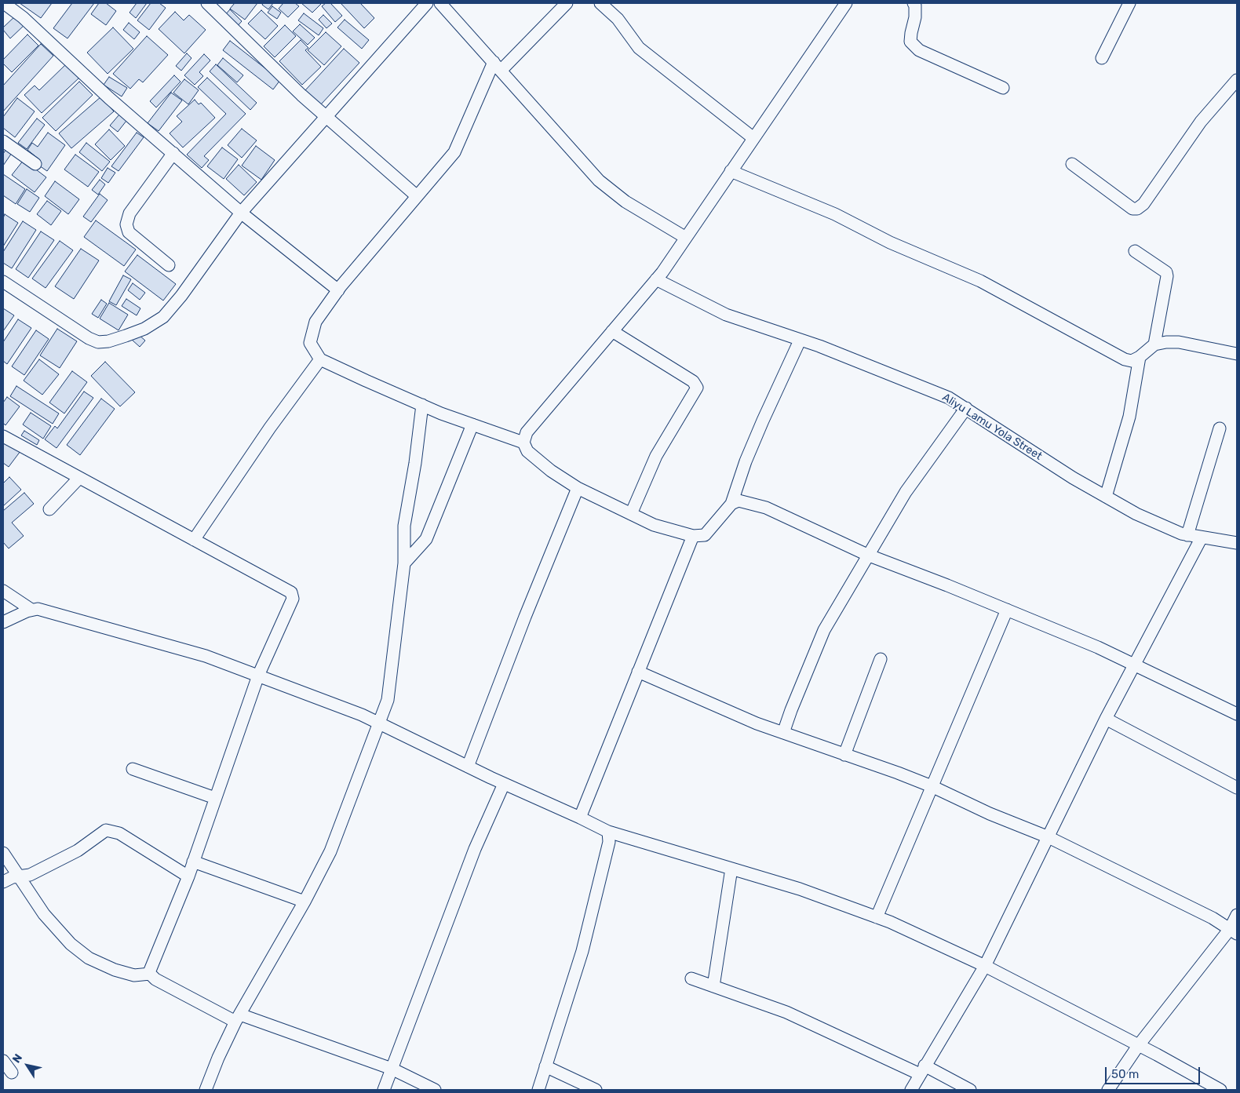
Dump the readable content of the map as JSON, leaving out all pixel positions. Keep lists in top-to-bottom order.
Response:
{
  "streets": {
    "street": ["Aliyu Lamu Yola Street"]
  },
  "scale_bar": "50 m",
  "north": "top left"
}
